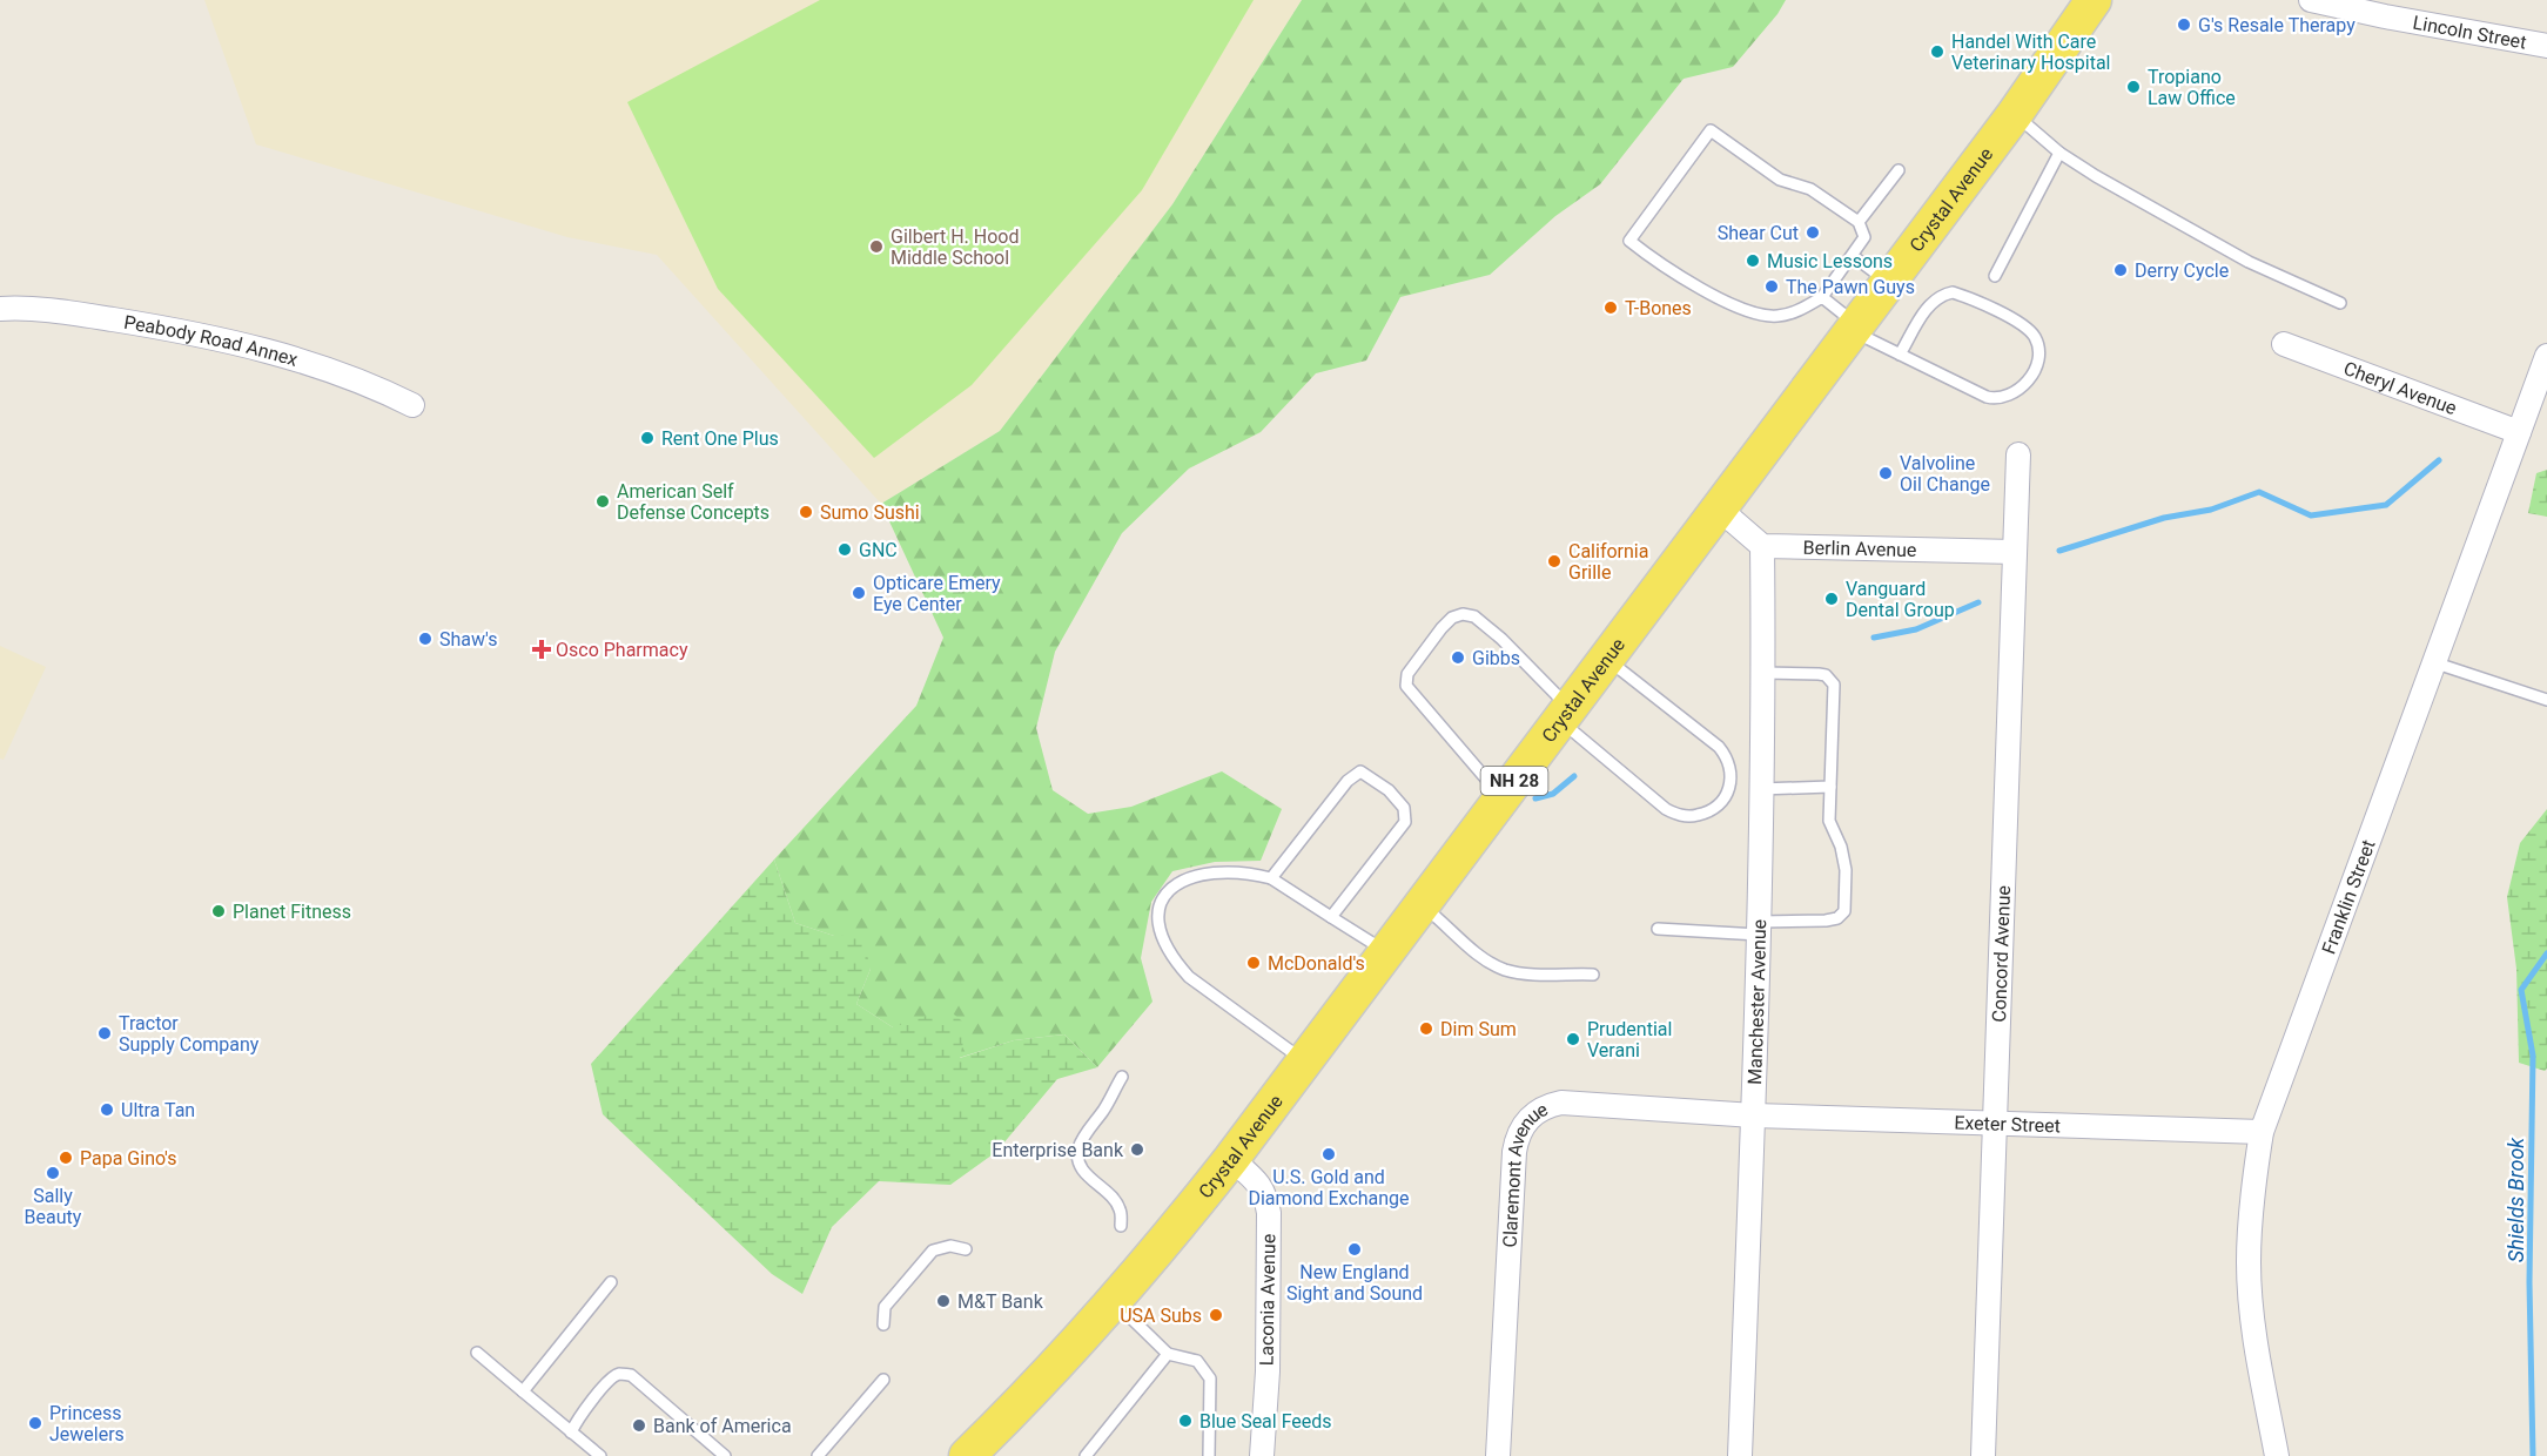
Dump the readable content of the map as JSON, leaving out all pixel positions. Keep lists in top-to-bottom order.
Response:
{
  "streets": {
    "main road": ["Crystal Avenue", "NH 28"],
    "street": [
      "Lincoln Street",
      "Peabody Road Annex",
      "Cheryl Avenue",
      "Berlin Avenue",
      "Franklin Street",
      "Concord Avenue",
      "Manchester Avenue",
      "Exeter Street",
      "Claremont Avenue",
      "Laconia Avenue"
    ]
  },
  "crossings": [
    ["Crystal Avenue", "Laconia Avenue"],
    ["Cheryl Avenue", "Franklin Street"],
    ["Berlin Avenue", "Concord Avenue"],
    ["Berlin Avenue", "Manchester Avenue"],
    ["Franklin Street", "Exeter Street"],
    ["Concord Avenue", "Exeter Street"],
    ["Manchester Avenue", "Exeter Street"],
    ["Manchester Avenue", "Claremont Avenue"],
    ["Exeter Street", "Claremont Avenue"]
  ],
  "water": ["Shields Brook"],
  "places": {
    "other": [
      "G's Resale Therapy",
      "Handel With Care Veterinary Hospital",
      "Tropiano Law Office",
      "Shear Cut",
      "Gilbert H. Hood Middle School",
      "Music Lessons",
      "Derry Cycle",
      "The Pawn Guys",
      "T-Bones",
      "Rent One Plus",
      "Valvoline Oil Change",
      "American Self Defense Concepts",
      "Sumo Sushi",
      "GNC",
      "California Grille",
      "Opticare Emery Eye Center",
      "Vanguard Dental Group",
      "Shaw's",
      "Gibbs",
      "Planet Fitness",
      "McDonald's",
      "Dim Sum",
      "Tractor Supply Company",
      "Prudential Verani",
      "Ultra Tan",
      "Enterprise Bank",
      "U.S. Gold and Diamond Exchange",
      "Papa Gino's",
      "Sally Beauty",
      "New England Sight and Sound",
      "M&T Bank",
      "USA Subs",
      "Blue Seal Feeds",
      "Princess Jewelers",
      "Bank of America"
    ],
    "health": ["Osco Pharmacy"]
  }
}
